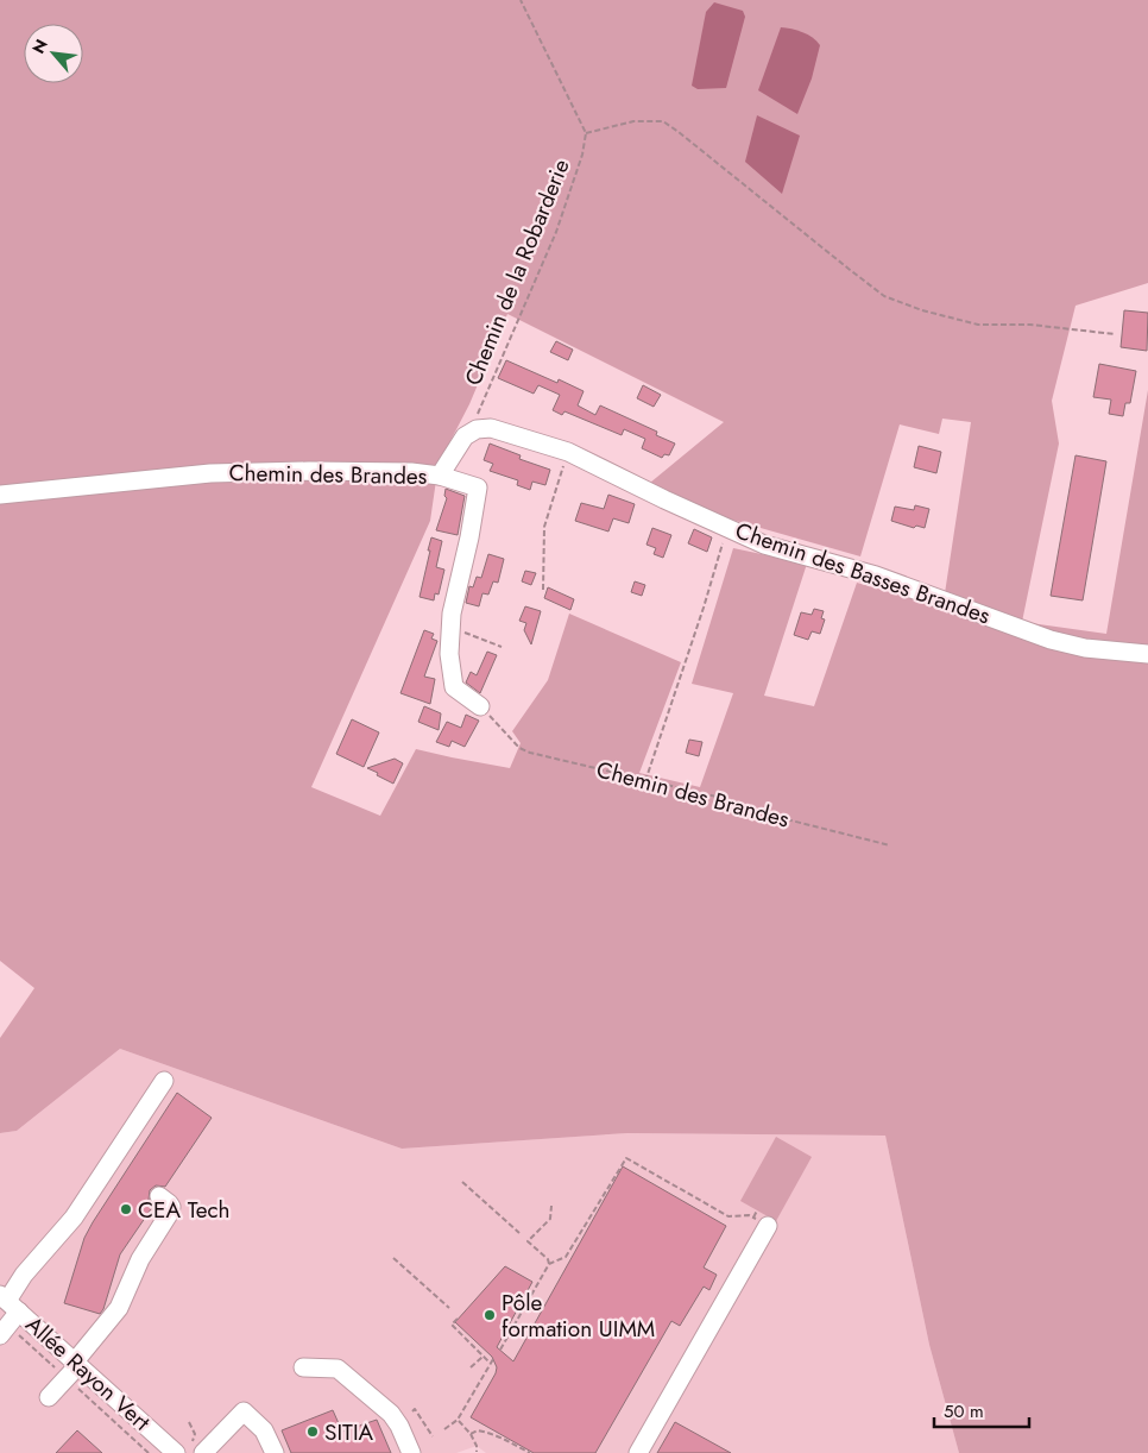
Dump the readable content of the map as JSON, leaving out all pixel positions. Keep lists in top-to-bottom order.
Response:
{
  "streets": {
    "street": ["Chemin des Brandes", "Chemin des Basses Brandes", "Allée Rayon Vert"],
    "path": ["Chemin de la Robarderie"]
  },
  "crossings": [
    ["Chemin de la Robarderie", "Chemin des Basses Brandes"]
  ],
  "places": ["CEA Tech", "Pôle formation UIMM", "SITIA"],
  "scale_bar": "50 m",
  "north": "top left"
}
